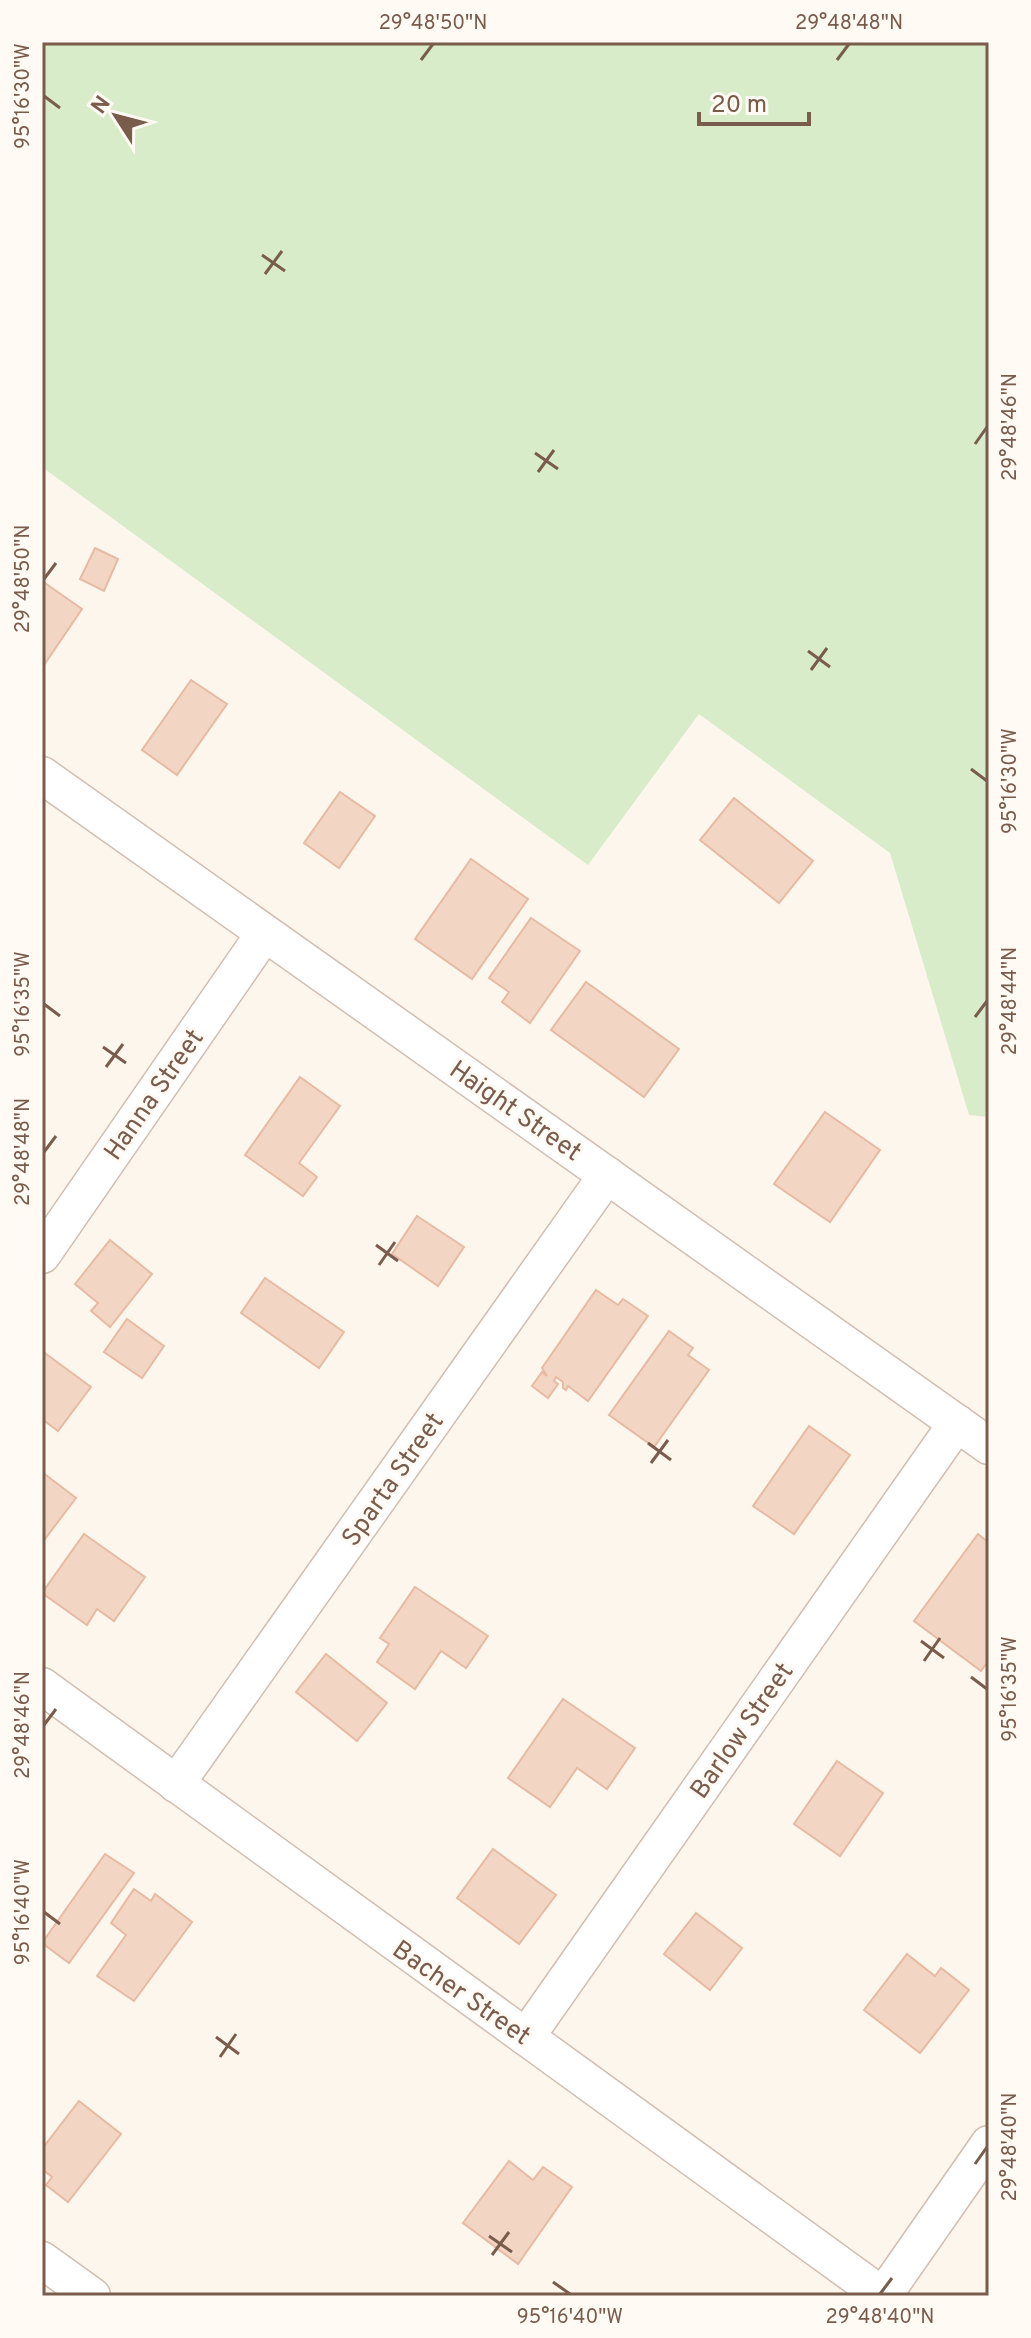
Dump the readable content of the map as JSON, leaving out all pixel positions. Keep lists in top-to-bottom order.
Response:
{
  "streets": {
    "street": [
      "Hanna Street",
      "Haight Street",
      "Sparta Street",
      "Barlow Street",
      "Bacher Street"
    ]
  },
  "crossings": [
    ["Hanna Street", "Haight Street"],
    ["Haight Street", "Sparta Street"],
    ["Haight Street", "Barlow Street"],
    ["Sparta Street", "Bacher Street"],
    ["Barlow Street", "Bacher Street"]
  ],
  "scale_bar": "20 m",
  "north": "top left",
  "coordinates": [
    "29°48'50\"N",
    "29°48'48\"N",
    "95°16'30\"W",
    "29°48'46\"N",
    "29°48'44\"N",
    "95°16'35\"W",
    "95°16'40\"W",
    "29°48'40\"N"
  ]
}
